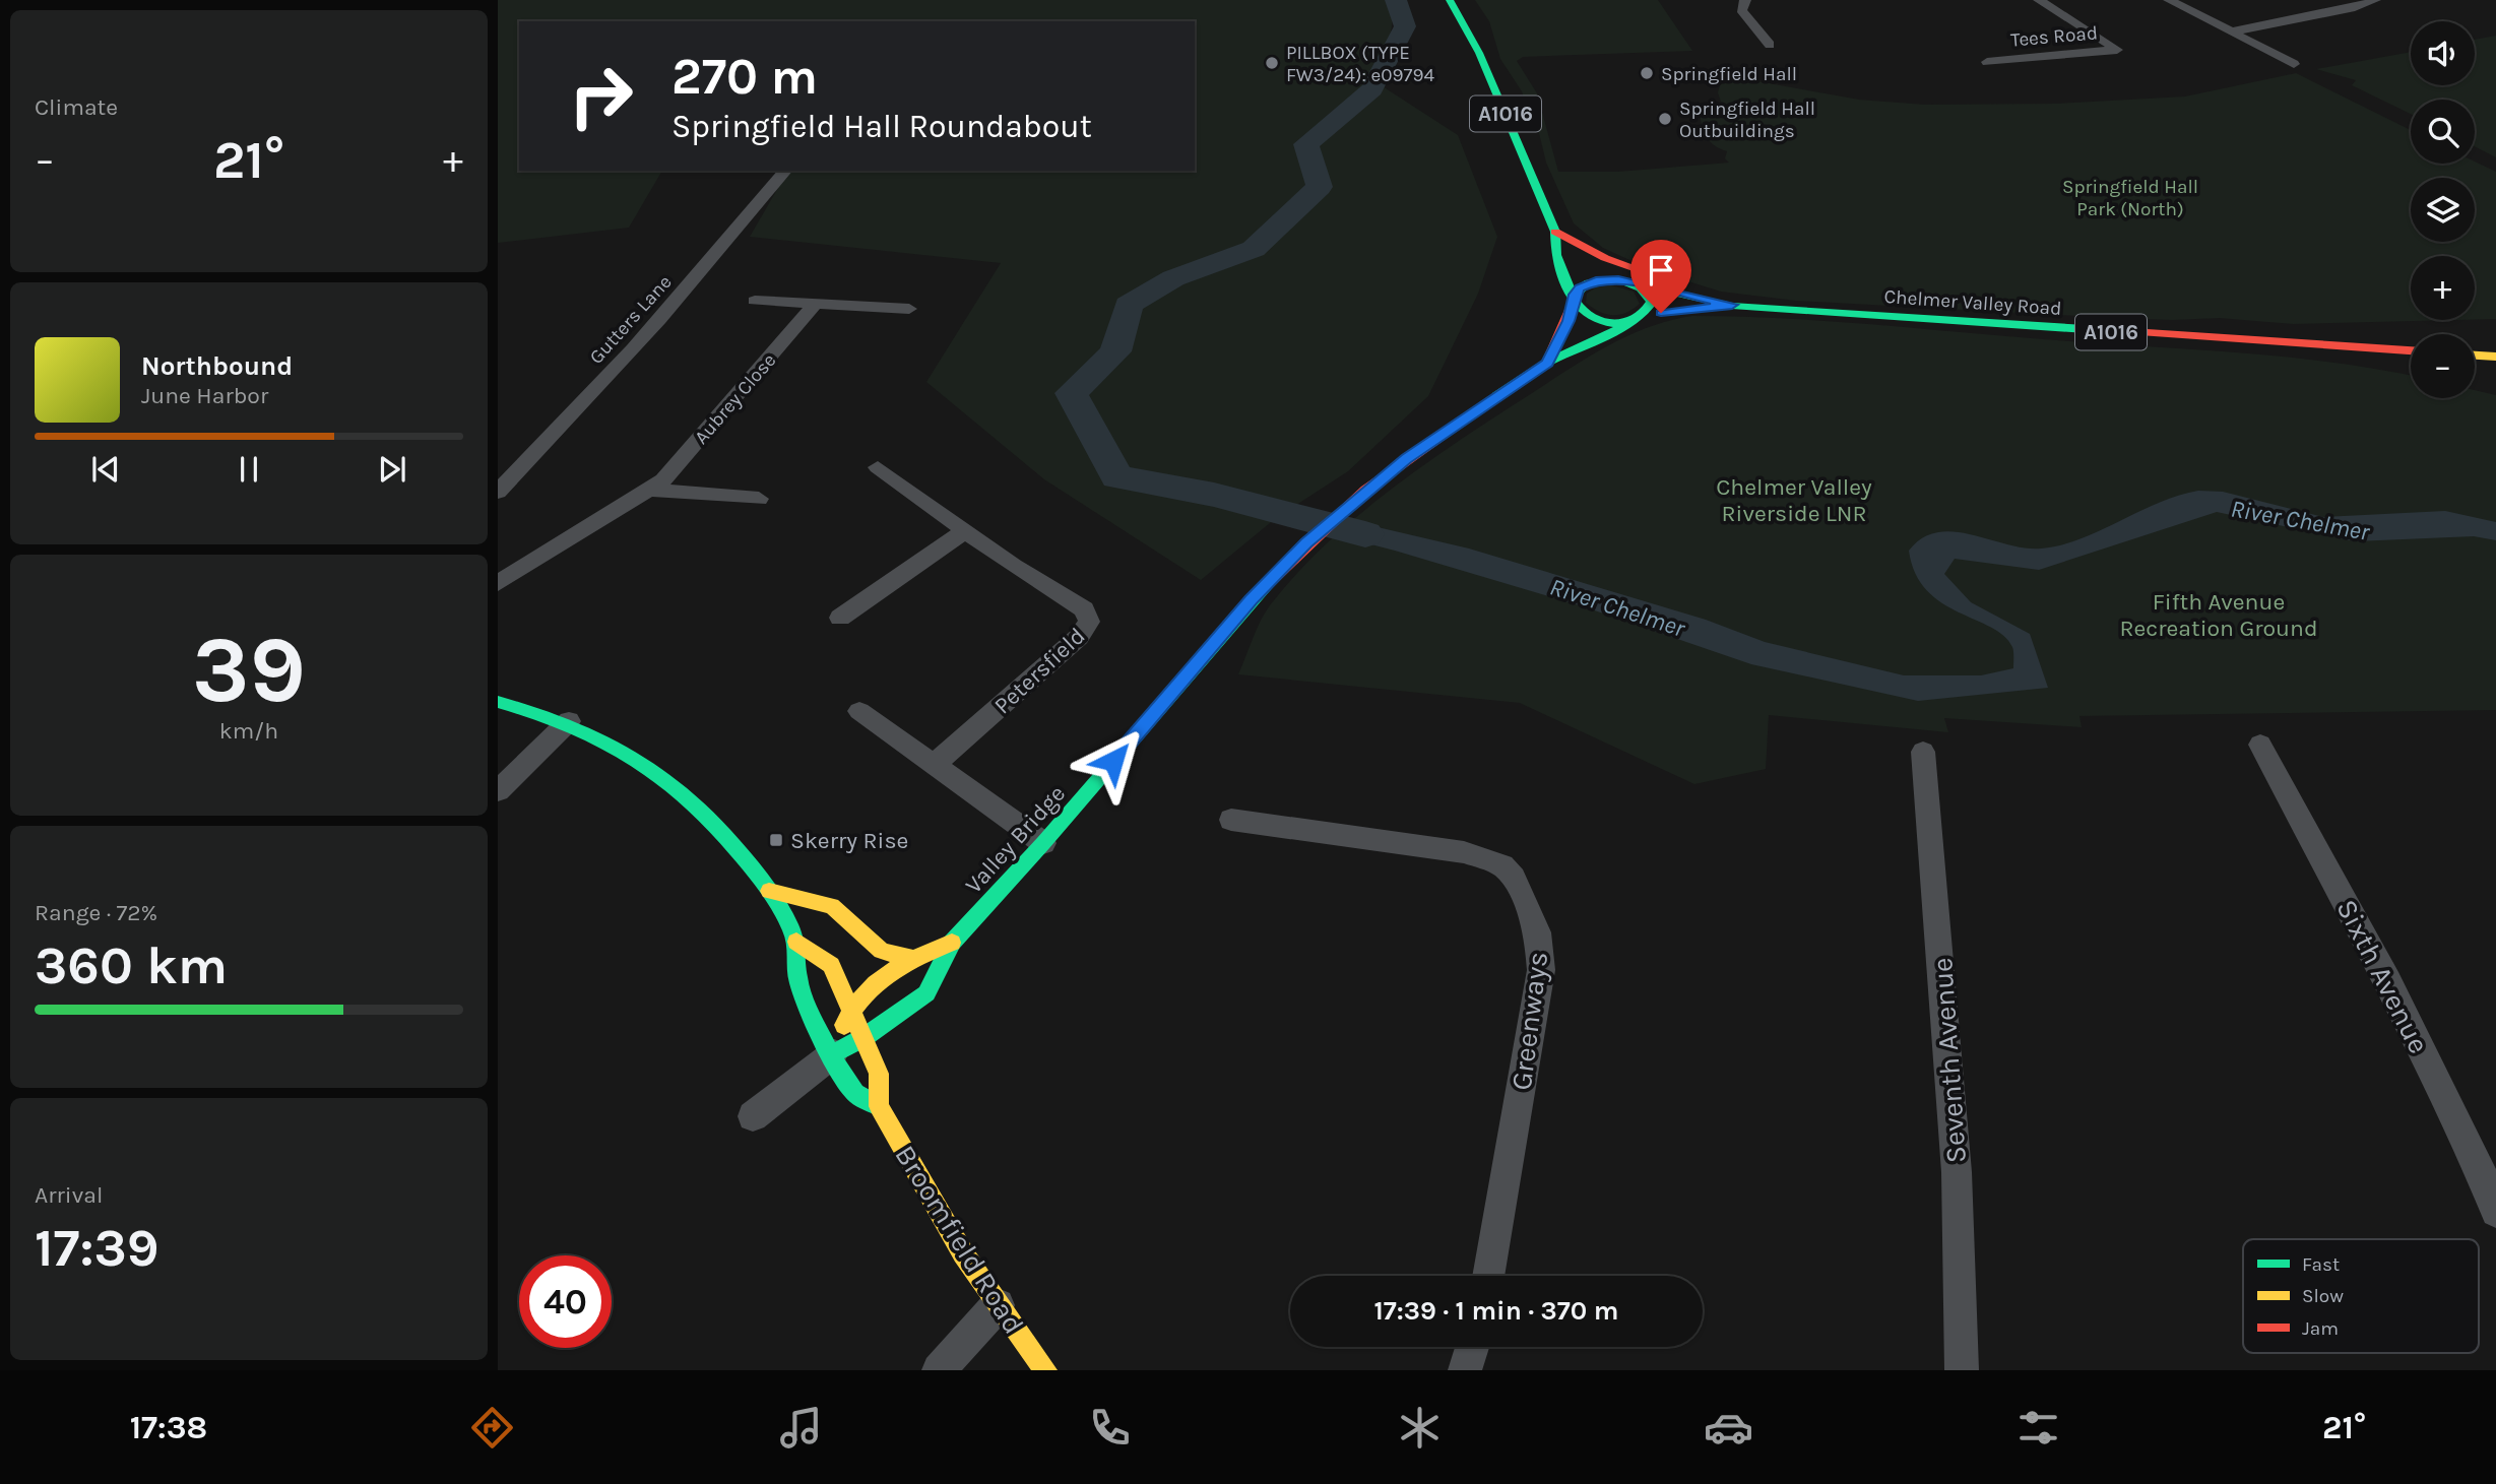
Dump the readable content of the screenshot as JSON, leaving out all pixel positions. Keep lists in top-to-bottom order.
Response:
{
  "streets": {
    "main road": [
      "A1016",
      "Chelmer Valley Road",
      "Valley Bridge",
      "Broomfield Road"
    ],
    "street": [
      "Tees Road",
      "Gutters Lane",
      "Aubrey Close",
      "Petersfield",
      "Sixth Avenue",
      "Greenways",
      "Seventh Avenue"
    ]
  },
  "crossings": [
    ["A1016", "Chelmer Valley Road"],
    ["Chelmer Valley Road", "Valley Bridge"],
    ["Valley Bridge", "Broomfield Road"]
  ],
  "water": ["River Chelmer"],
  "parks": ["Springfield Hall Park (North)", "Chelmer Valley Riverside LNR", "Fifth Avenue Recreation Ground"],
  "places": {
    "other": ["PILLBOX (TYPE FW3/24): e09794", "Springfield Hall", "Springfield Hall Outbuildings"],
    "transit": ["Skerry Rise"]
  },
  "legend": ["Fast", "Slow", "Jam"],
  "page": {
    "tile": [
      "Climate",
      ["39", "km/h"],
      ["Range · 72%", "360 km"],
      ["Arrival", "17:39"]
    ],
    "map_buttons": ["+", "−"],
    "turn": ["270 m", "Springfield Hall Roundabout"],
    "heat": ["−", "21°", "+"],
    "song": ["Northbound", "June Harbor"],
    "limit": "40",
    "trip": "17:39 · 1 min · 370 m",
    "tabs": ["17:38", "21°"]
  }
}
